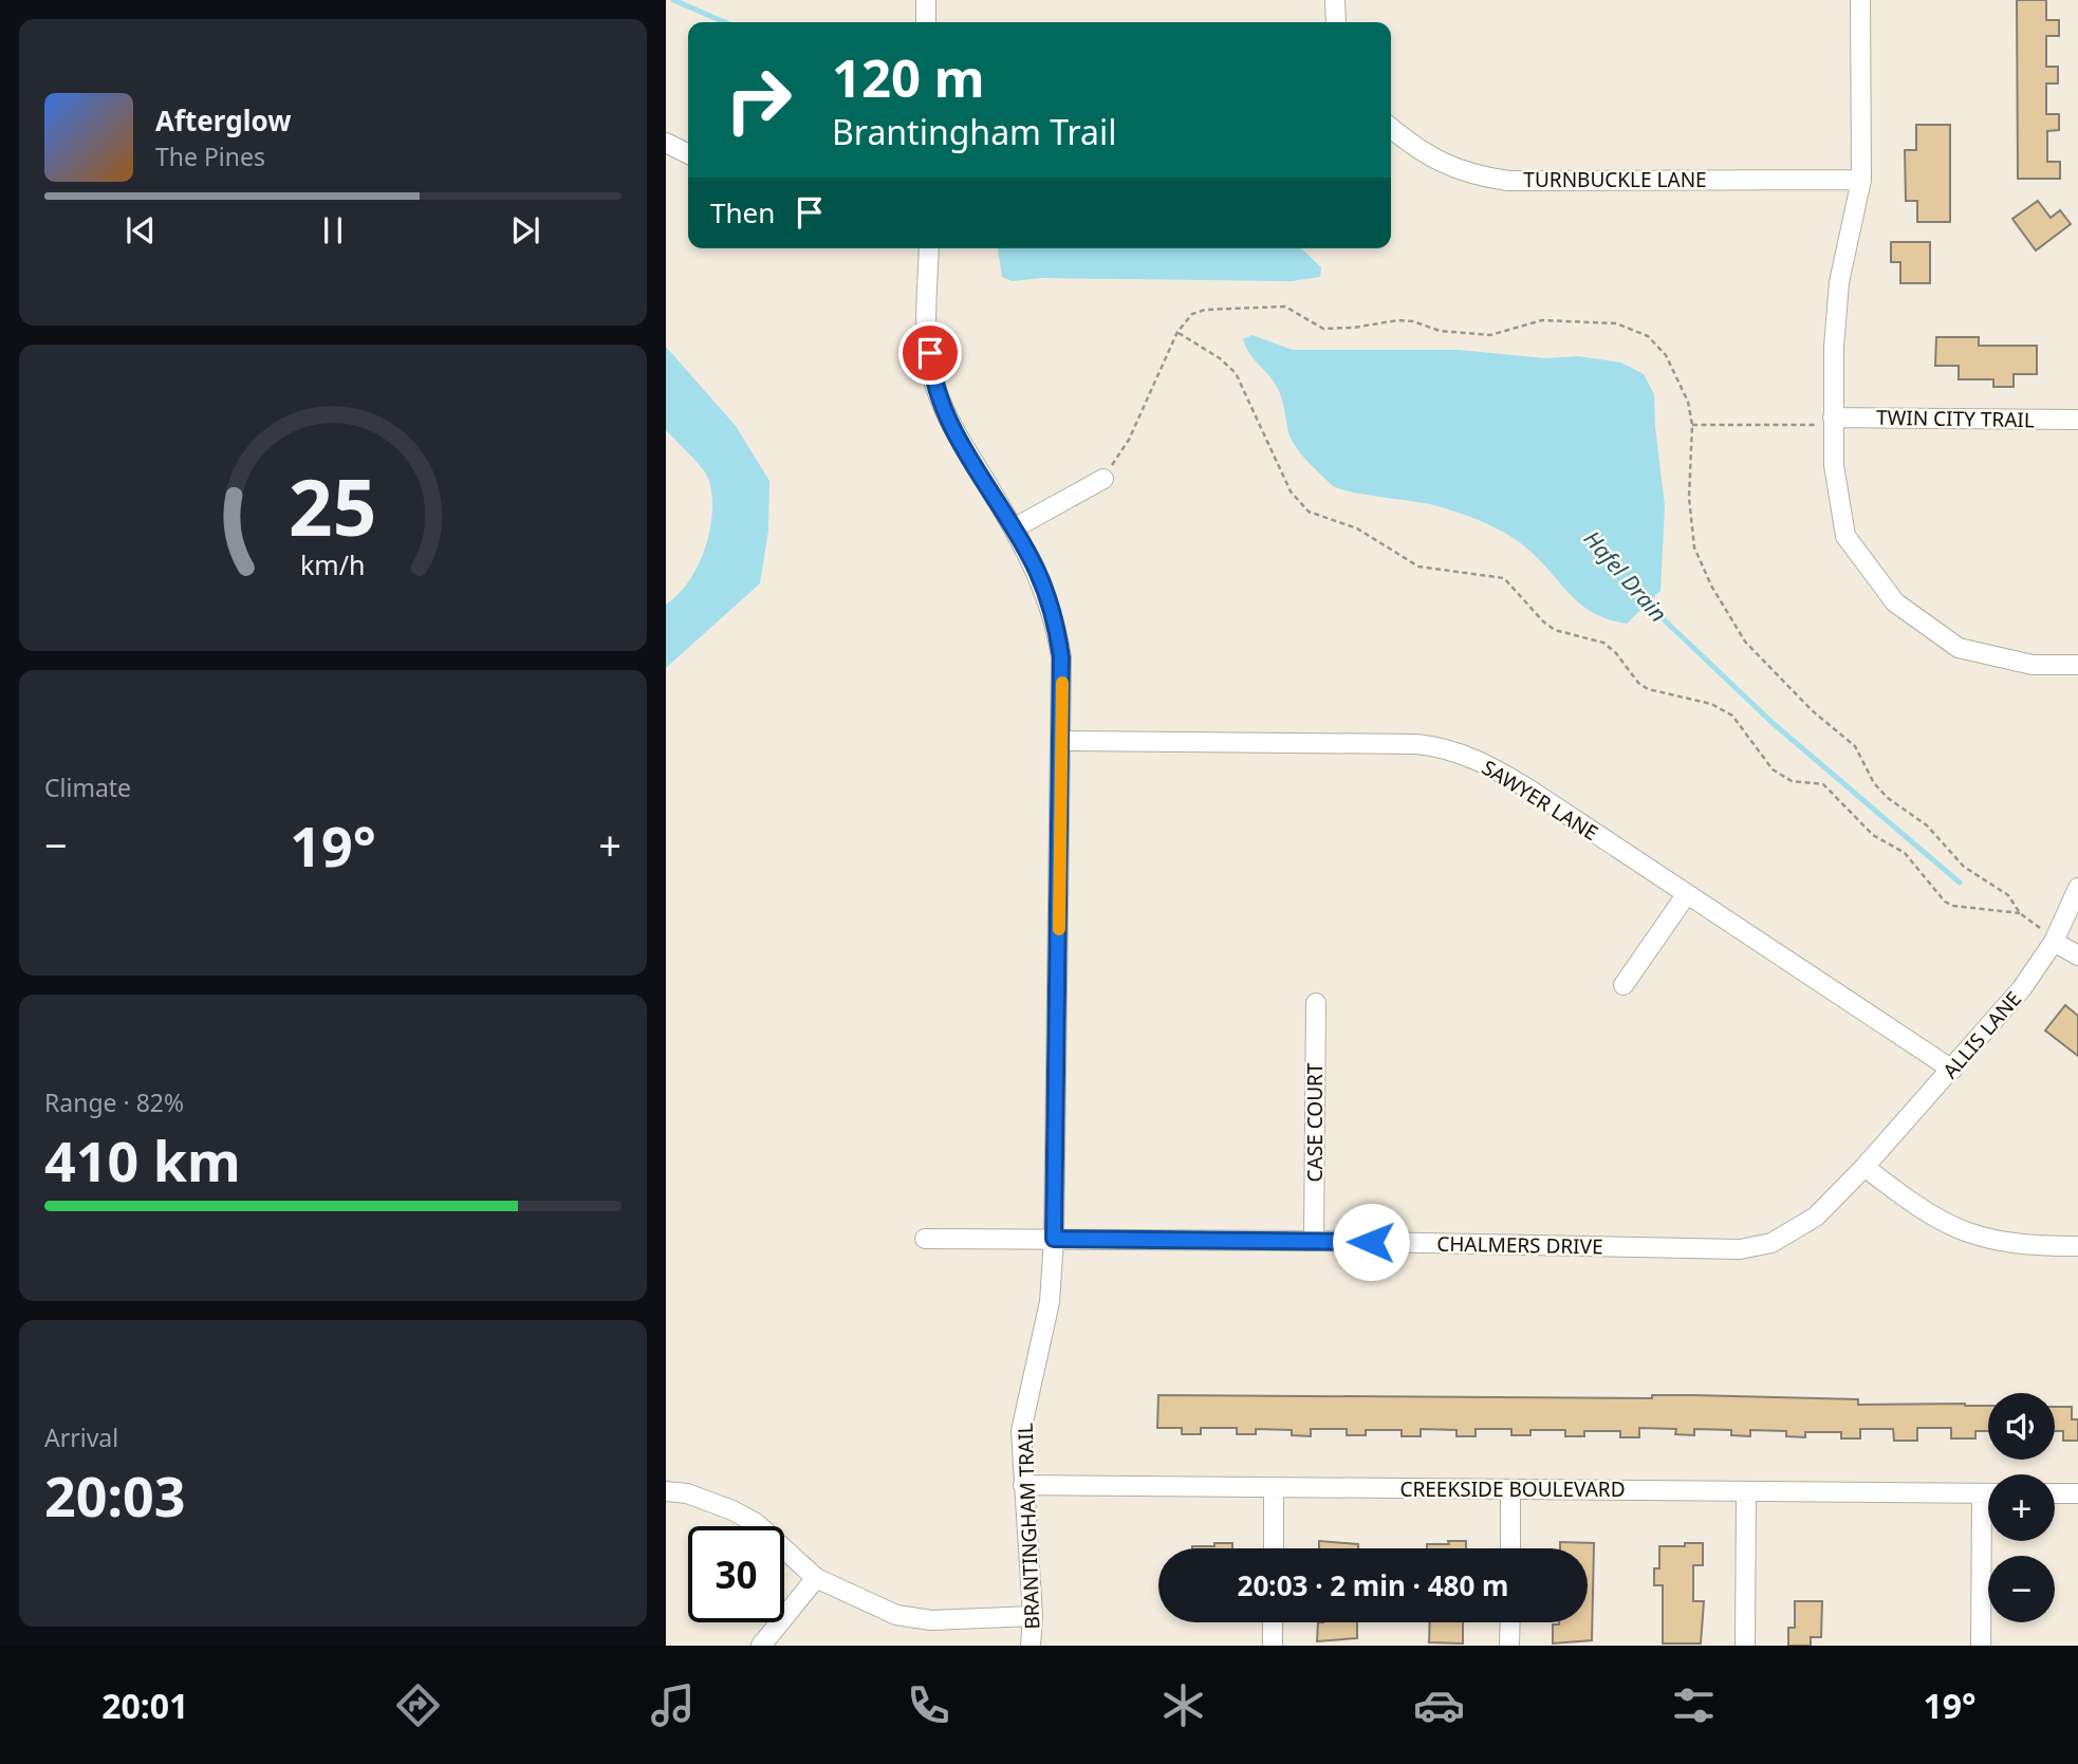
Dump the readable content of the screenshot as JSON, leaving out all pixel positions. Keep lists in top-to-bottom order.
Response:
{
  "streets": {
    "street": [
      "TURNBUCKLE LANE",
      "TWIN CITY TRAIL",
      "SAWYER LANE",
      "ALLIS LANE",
      "CASE COURT",
      "CHALMERS DRIVE",
      "CREEKSIDE BOULEVARD",
      "BRANTINGHAM TRAIL"
    ]
  },
  "crossings": [
    ["SAWYER LANE", "ALLIS LANE"],
    ["SAWYER LANE", "BRANTINGHAM TRAIL"],
    ["ALLIS LANE", "CHALMERS DRIVE"],
    ["CASE COURT", "CHALMERS DRIVE"],
    ["CHALMERS DRIVE", "BRANTINGHAM TRAIL"],
    ["CREEKSIDE BOULEVARD", "BRANTINGHAM TRAIL"]
  ],
  "water": ["Hafel Drain"],
  "page": {
    "turn": ["120 m", "Brantingham Trail"],
    "song": ["Afterglow", "The Pines"],
    "then": "Then",
    "tile": [
      "Climate",
      ["Range · 82%", "410 km"],
      ["Arrival", "20:03"]
    ],
    "heat": ["−", "19°", "+"],
    "map_buttons": ["+", "−"],
    "limit": "30",
    "trip": "20:03 · 2 min · 480 m",
    "tabs": ["20:01", "19°"],
    "gauge": ["25", "km/h"]
  }
}
